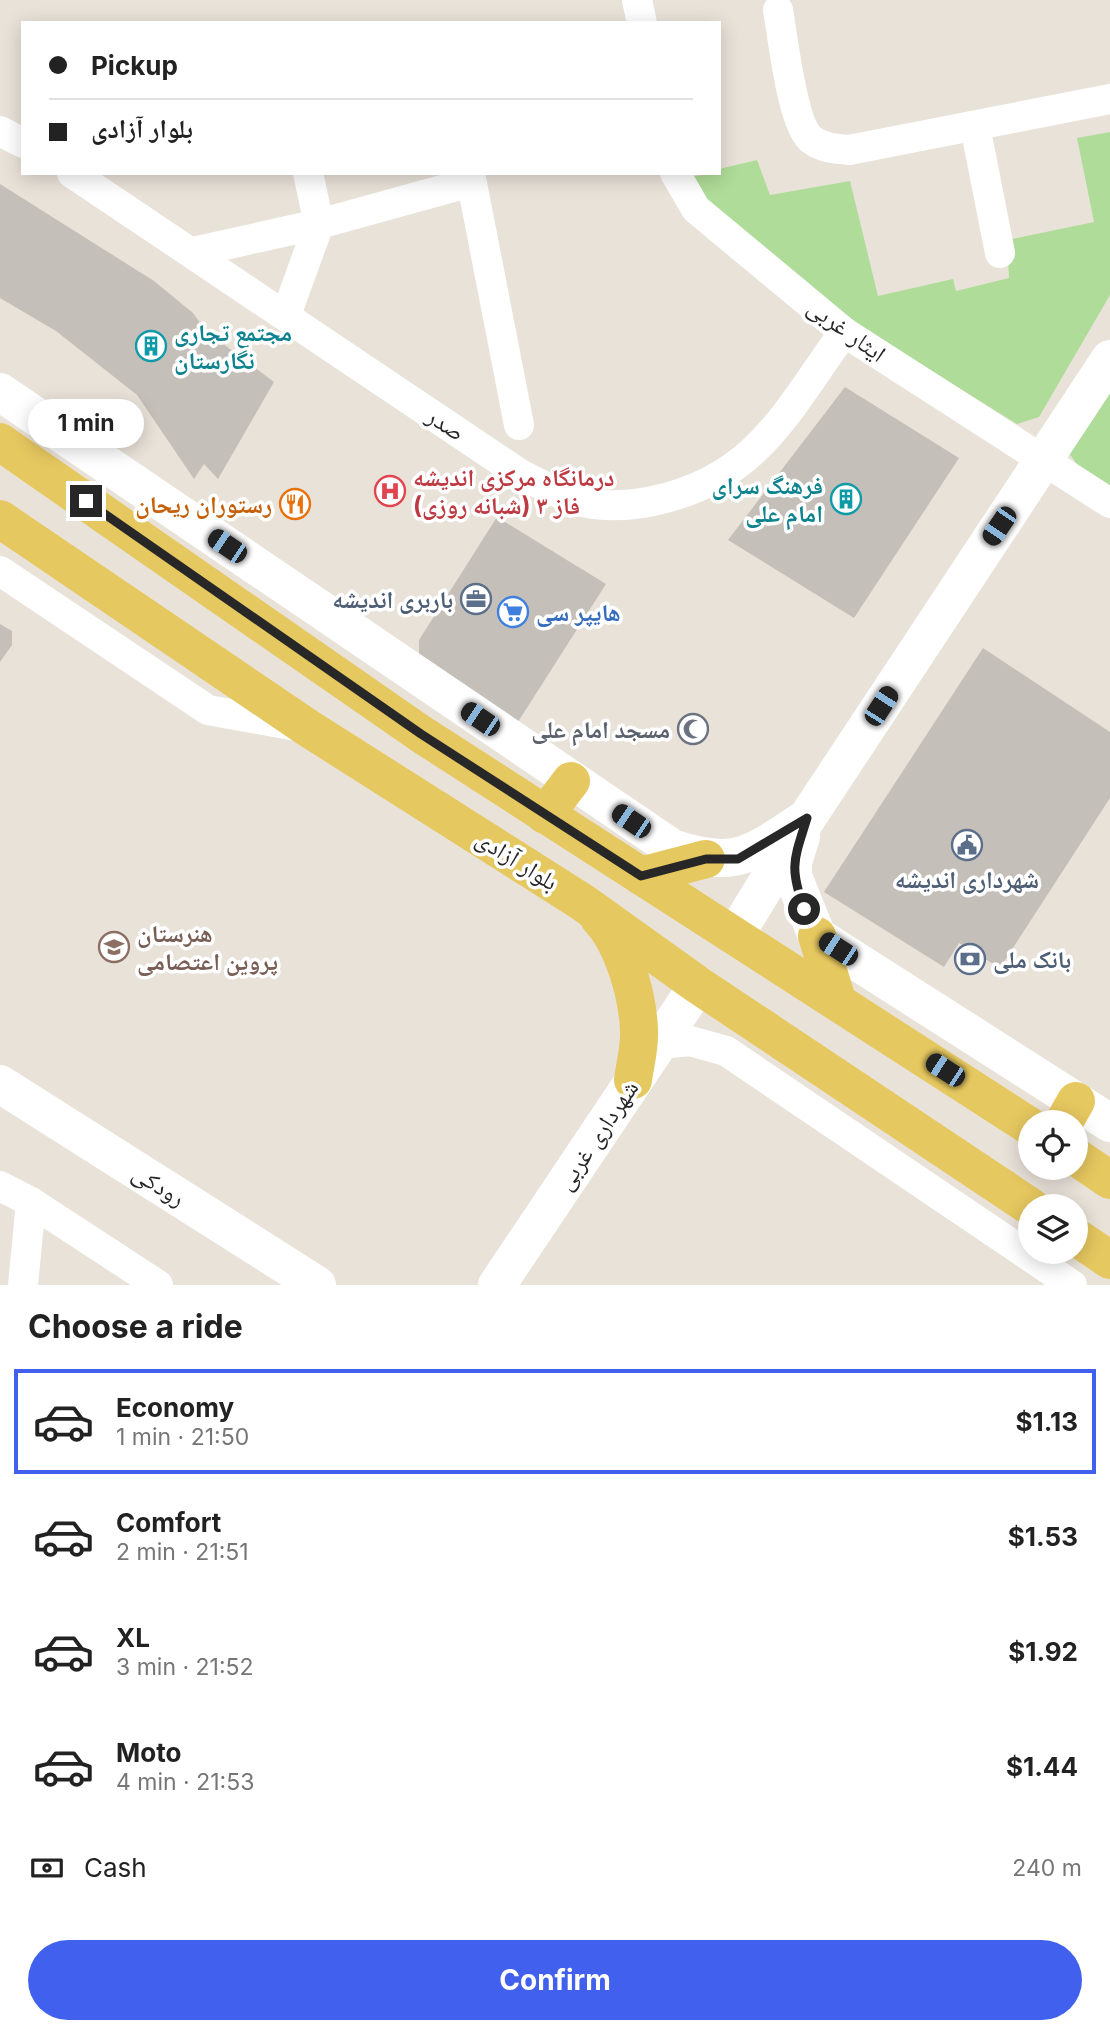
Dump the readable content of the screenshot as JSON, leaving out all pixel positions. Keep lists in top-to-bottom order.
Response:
{
  "streets": {
    "main road": ["بلوار آزادی"],
    "street": [
      "ایثار غربی",
      "صدر",
      "شهرداری غربی",
      "رودکی"
    ]
  },
  "crossings": [
    ["ایثار غربی", "صدر"],
    ["بلوار آزادی", "شهرداری غربی"]
  ],
  "places": {
    "building": ["مجتمع تجاری نگارستان", "فرهنگ سرای امام علی"],
    "hospital": ["درمانگاه مرکزی اندیشه فاز ۳ (شبانه روزی)"],
    "restaurant": ["رستوران ریحان"],
    "office": ["باربری اندیشه"],
    "supermarket": ["هایپر سی"],
    "mosque": ["مسجد امام علی"],
    "public building": ["شهرداری اندیشه"],
    "school or university": ["هنرستان پروین اعتصامی"],
    "bank": ["بانک ملی"]
  },
  "page": {
    "banner": ["Pickup", "بلوار آزادی"],
    "bubble": "1 min",
    "heading": "Choose a ride",
    "list": [
      {
        "name": "Economy",
        "note": "1 min · 21:50",
        "value": "$1.13"
      },
      {
        "name": "Comfort",
        "note": "2 min · 21:51",
        "value": "$1.53"
      },
      {
        "name": "XL",
        "note": "3 min · 21:52",
        "value": "$1.92"
      },
      {
        "name": "Moto",
        "note": "4 min · 21:53",
        "value": "$1.44"
      }
    ],
    "pay": ["Cash", "240 m"],
    "buttons": "Confirm"
  }
}
